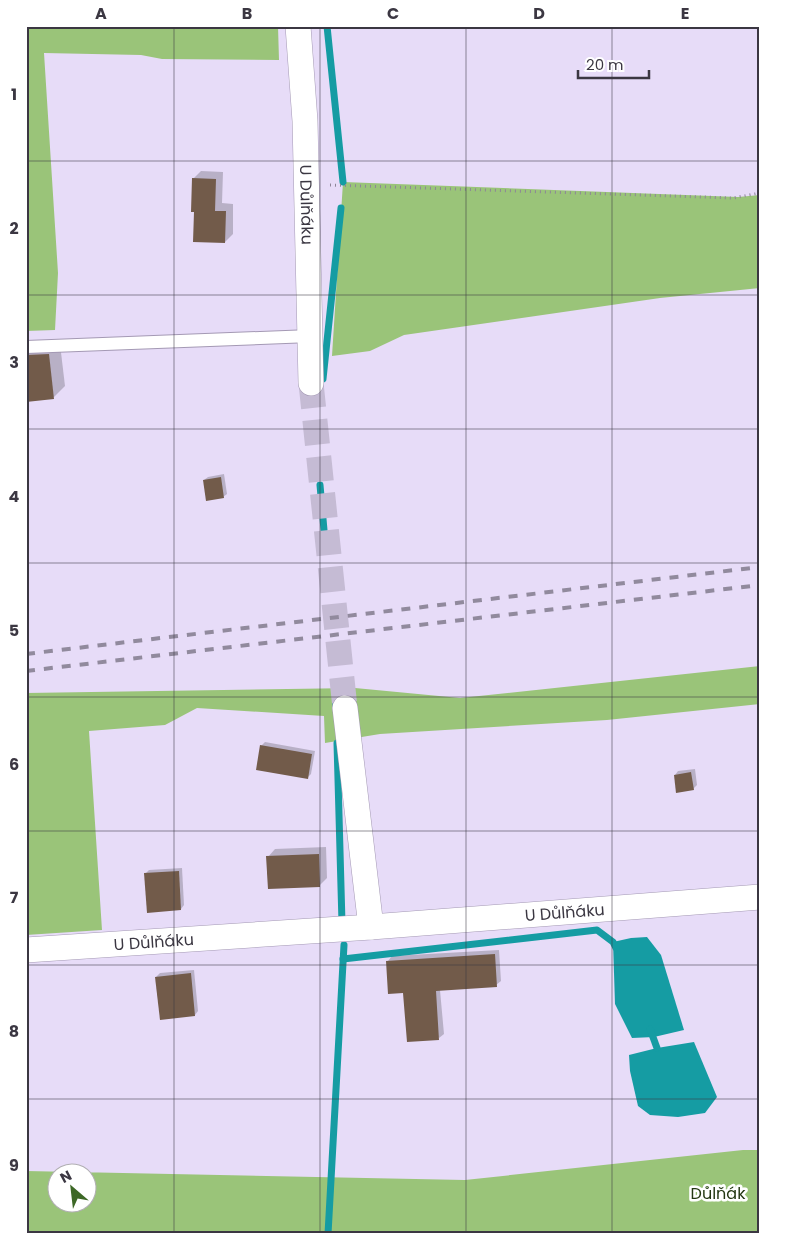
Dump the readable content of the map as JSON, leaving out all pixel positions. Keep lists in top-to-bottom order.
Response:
{
  "streets": {
    "street": ["U Důlňáku"]
  },
  "parks": ["Důlňák"],
  "scale_bar": "20 m",
  "north": "top left",
  "grid": {
    "columns": [
      "A",
      "B",
      "C",
      "D",
      "E"
    ],
    "rows": [
      "1",
      "2",
      "3",
      "4",
      "5",
      "6",
      "7",
      "8",
      "9"
    ]
  }
}
